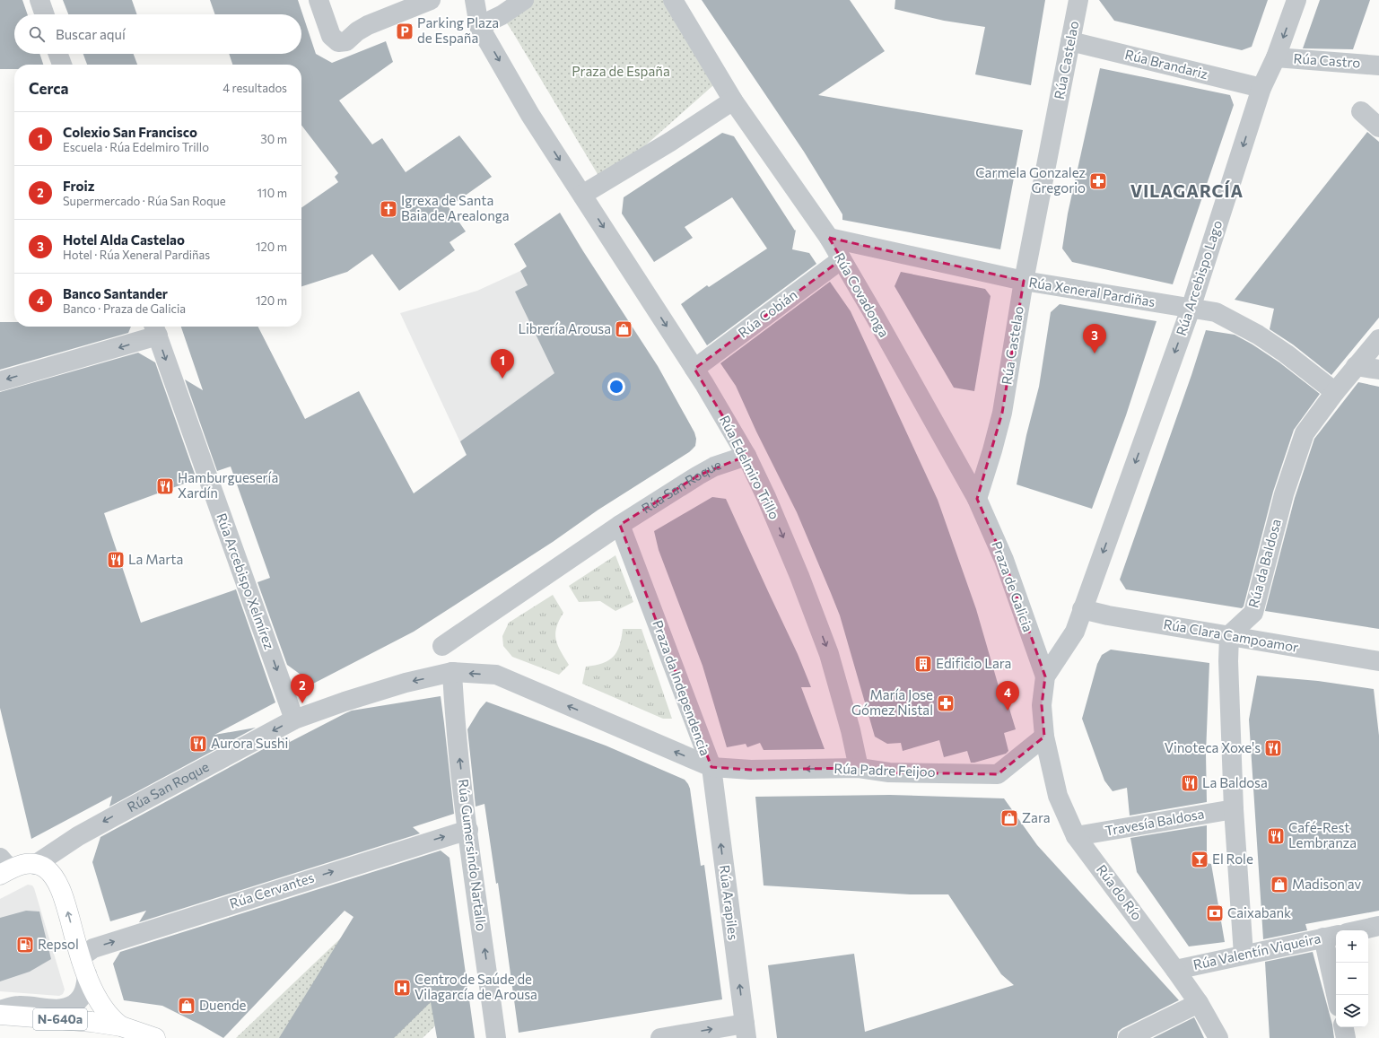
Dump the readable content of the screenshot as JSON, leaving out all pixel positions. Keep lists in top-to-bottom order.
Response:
{
  "streets": {
    "main road": ["Rúa San Roque", "N-640a"],
    "street": [
      "Rúa Castelao",
      "Rúa Castro",
      "Rúa Brandariz",
      "Rúa Arcebispo Lago",
      "Rúa Xeneral Pardiñas",
      "Rúa Covadonga",
      "Rúa Cobián",
      "Rúa Edelmiro Trillo",
      "Rúa da Baldosa",
      "Rúa Arcebispo Xelmírez",
      "Praza de Galicia",
      "Rúa Clara Campoamor",
      "Praza da Independencia",
      "Rúa Padre Feijoo",
      "Travesía Baldosa",
      "Rúa Gumersindo Nartallo",
      "Rúa Cervantes",
      "Rúa do Río",
      "Rúa Arapiles",
      "Rúa Valentín Viqueira"
    ]
  },
  "crossings": [
    ["Rúa Castelao", "Rúa Brandariz"],
    ["Rúa Castelao", "Rúa Xeneral Pardiñas"],
    ["Rúa Castelao", "Rúa Covadonga"],
    ["Rúa Castelao", "Praza de Galicia"],
    ["Rúa Castro", "Rúa Arcebispo Lago"],
    ["Rúa Brandariz", "Rúa Arcebispo Lago"],
    ["Rúa Arcebispo Lago", "Rúa Xeneral Pardiñas"],
    ["Rúa Arcebispo Lago", "Praza de Galicia"],
    ["Rúa Xeneral Pardiñas", "Rúa Covadonga"],
    ["Rúa Xeneral Pardiñas", "Rúa da Baldosa"],
    ["Rúa Covadonga", "Rúa Cobián"],
    ["Rúa Covadonga", "Praza de Galicia"],
    ["Rúa Cobián", "Rúa Edelmiro Trillo"],
    ["Rúa Edelmiro Trillo", "Rúa San Roque"],
    ["Rúa Edelmiro Trillo", "Rúa Padre Feijoo"],
    ["Rúa San Roque", "Rúa Arcebispo Xelmírez"],
    ["Rúa San Roque", "Praza da Independencia"],
    ["Rúa da Baldosa", "Rúa Clara Campoamor"],
    ["Praza de Galicia", "Rúa Clara Campoamor"],
    ["Praza de Galicia", "Rúa Padre Feijoo"],
    ["Praza de Galicia", "Rúa do Río"],
    ["Praza da Independencia", "Rúa Padre Feijoo"],
    ["Praza da Independencia", "Rúa Gumersindo Nartallo"],
    ["Praza da Independencia", "Rúa Arapiles"],
    ["Rúa Padre Feijoo", "Rúa do Río"],
    ["Rúa Padre Feijoo", "Rúa Arapiles"],
    ["Travesía Baldosa", "Rúa do Río"],
    ["Rúa Gumersindo Nartallo", "Rúa Cervantes"],
    ["Rúa do Río", "Rúa Valentín Viqueira"]
  ],
  "one_way": [
    "Rúa Arcebispo Lago",
    "Rúa Edelmiro Trillo",
    "Rúa San Roque",
    "Rúa Arcebispo Xelmírez",
    "Praza da Independencia",
    "Rúa Padre Feijoo",
    "Rúa Gumersindo Nartallo",
    "Rúa Cervantes",
    "Rúa Arapiles"
  ],
  "districts": ["VILAGARCÍA"],
  "parks": ["Praza de España"],
  "places": {
    "parking": ["Parking Plaza de España"],
    "pharmacy": ["Carmela Gonzalez Gregorio", "María Jose Gómez Nistal"],
    "church": ["Igrexa de Santa Baia de Arealonga"],
    "shop": [
      "Librería Arousa",
      "Zara",
      "Madison av",
      "Duende"
    ],
    "restaurant": [
      "Hamburguesería Xardín",
      "La Marta",
      "Aurora Sushi",
      "Vinoteca Xoxe's",
      "La Baldosa",
      "Café-Rest Lembranza"
    ],
    "building": ["Edificio Lara"],
    "bar": ["El Role"],
    "bank": ["Caixabank"],
    "fuel station": ["Repsol"],
    "hospital": ["Centro de Saúde de Vilagarcía de Arousa"]
  },
  "page": {
    "search": "Buscar aquí",
    "heading": ["Cerca", "4 resultados"],
    "list": [
      {
        "mark": "1",
        "name": "Colexio San Francisco",
        "note": "Escuela · Rúa Edelmiro Trillo",
        "value": "30 m"
      },
      {
        "mark": "2",
        "name": "Froiz",
        "note": "Supermercado · Rúa San Roque",
        "value": "110 m"
      },
      {
        "mark": "3",
        "name": "Hotel Alda Castelao",
        "note": "Hotel · Rúa Xeneral Pardiñas",
        "value": "120 m"
      },
      {
        "mark": "4",
        "name": "Banco Santander",
        "note": "Banco · Praza de Galicia",
        "value": "120 m"
      }
    ],
    "pins": [
      "3",
      "1",
      "2",
      "4"
    ],
    "map_buttons": ["+", "−"]
  }
}
